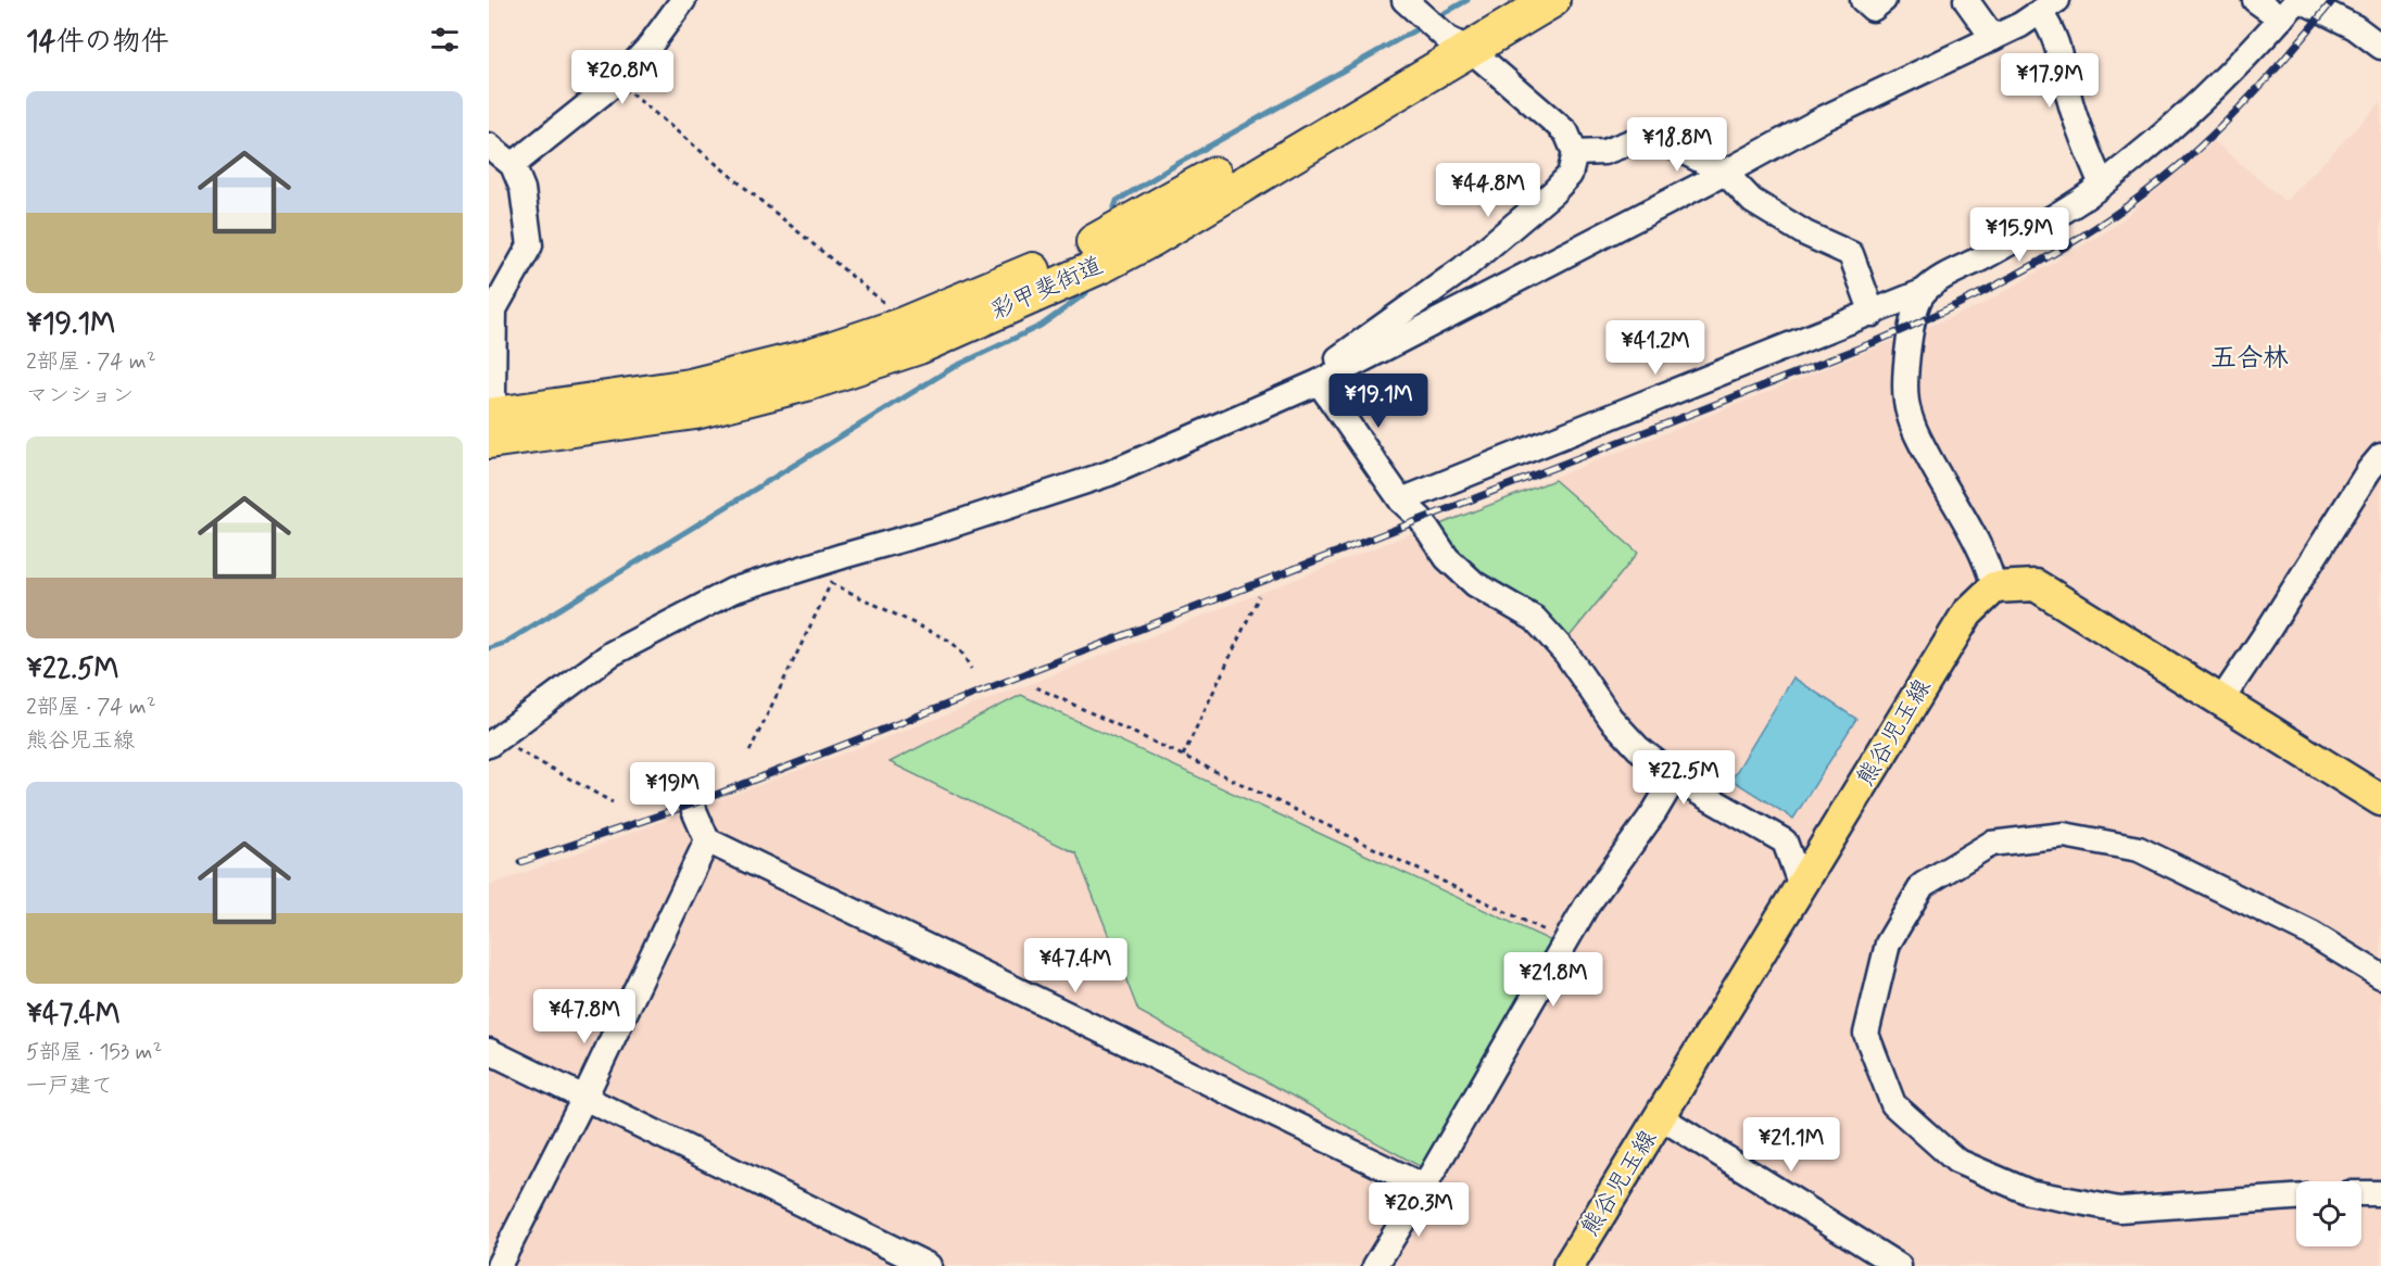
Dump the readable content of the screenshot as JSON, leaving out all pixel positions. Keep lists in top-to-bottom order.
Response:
{
  "streets": {
    "highway": ["彩甲斐街道"],
    "main road": ["熊谷児玉線"]
  },
  "districts": ["五合林"],
  "page": {
    "heading": "14件の物件",
    "price": [
      "¥20.8M",
      "¥17.9M",
      "¥18.8M",
      "¥44.8M",
      "¥15.9M",
      "¥41.2M",
      "¥19.1M",
      "¥22.5M",
      "¥19M",
      "¥47.4M",
      "¥21.8M",
      "¥47.8M",
      "¥21.1M",
      "¥20.3M"
    ],
    "list": [
      {
        "name": "¥19.1M",
        "note": "2部屋 · 74 m² · マンション"
      },
      {
        "name": "¥22.5M",
        "note": "2部屋 · 74 m² · 熊谷児玉線"
      },
      {
        "name": "¥47.4M",
        "note": "5部屋 · 153 m² · 一戸建て"
      }
    ]
  }
}
